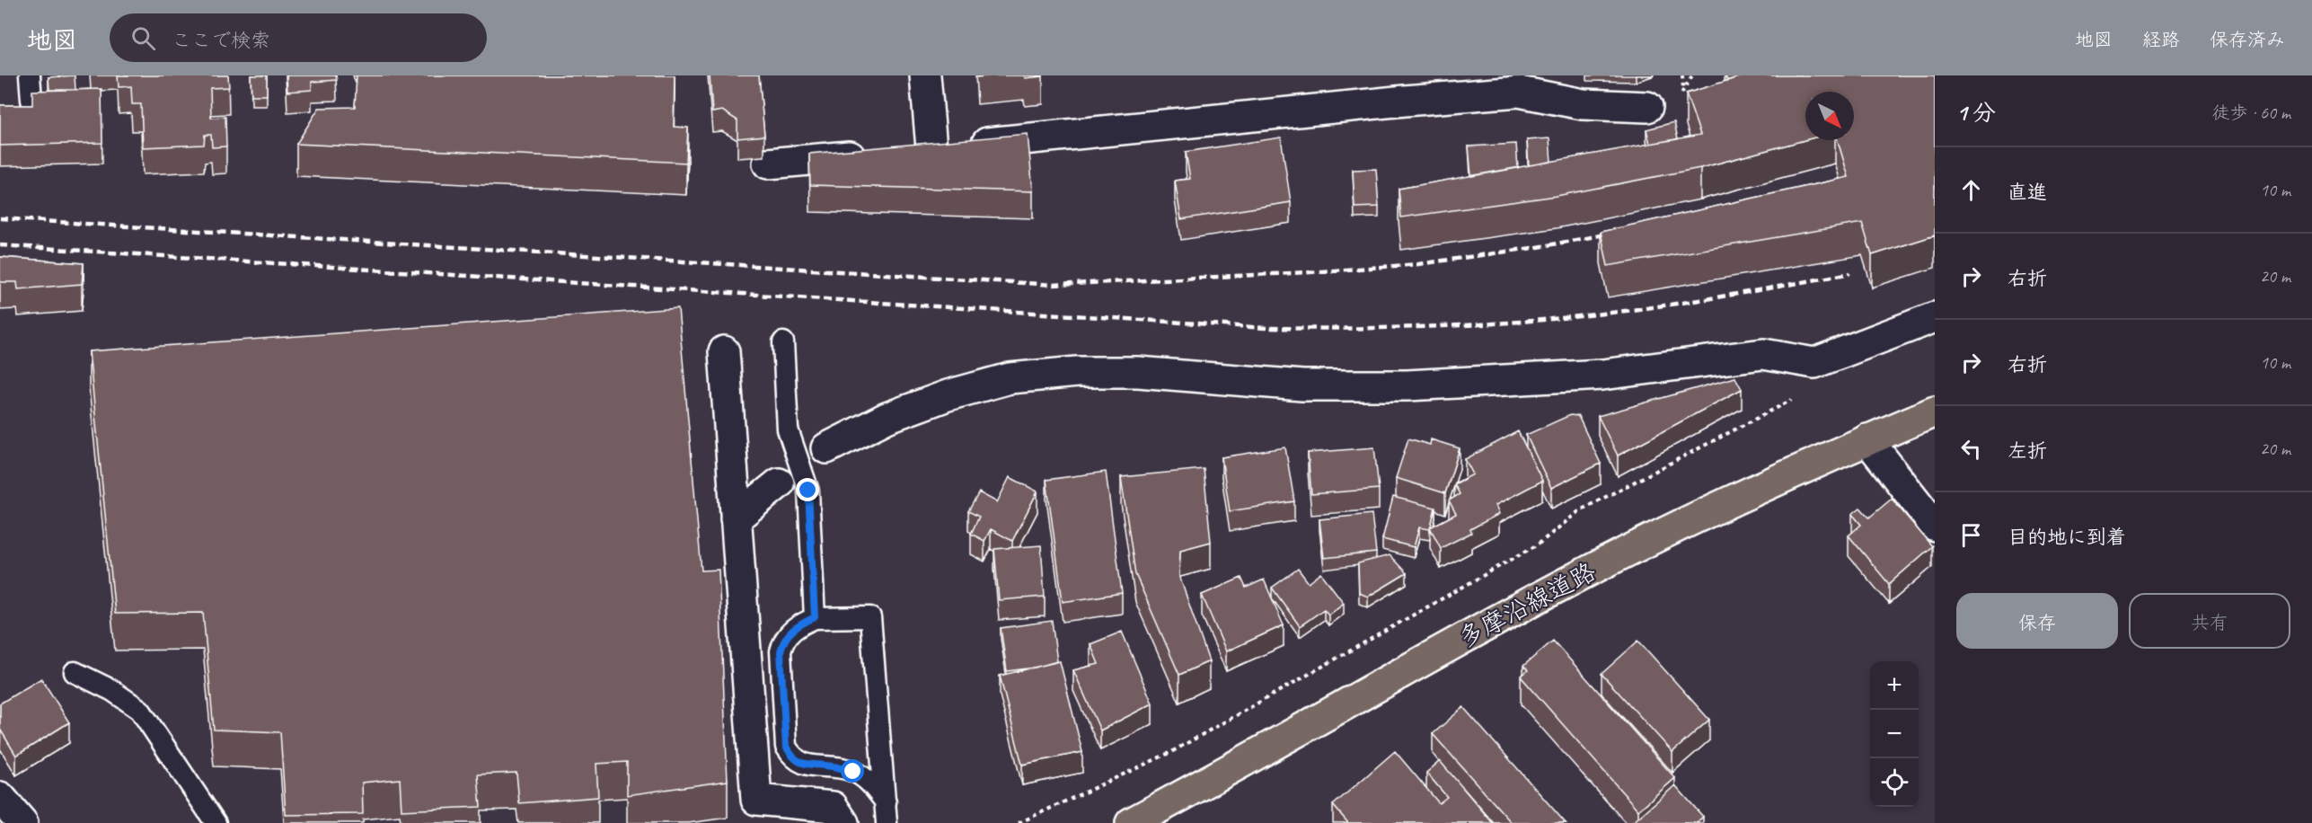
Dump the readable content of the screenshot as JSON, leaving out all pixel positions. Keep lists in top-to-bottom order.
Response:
{
  "streets": {
    "main road": ["多摩沿線道路"]
  },
  "north": "bottom right",
  "page": {
    "header": "地図",
    "search": "ここで検索",
    "nav": ["地図", "経路", "保存済み"],
    "heading": ["1 分", "徒歩 · 60 m"],
    "list": [
      ["直進", "10 m"],
      ["右折", "20 m"],
      ["右折", "10 m"],
      ["左折", "20 m"],
      "目的地に到着"
    ],
    "buttons": ["保存", "共有"],
    "map_buttons": ["+", "−"]
  }
}
